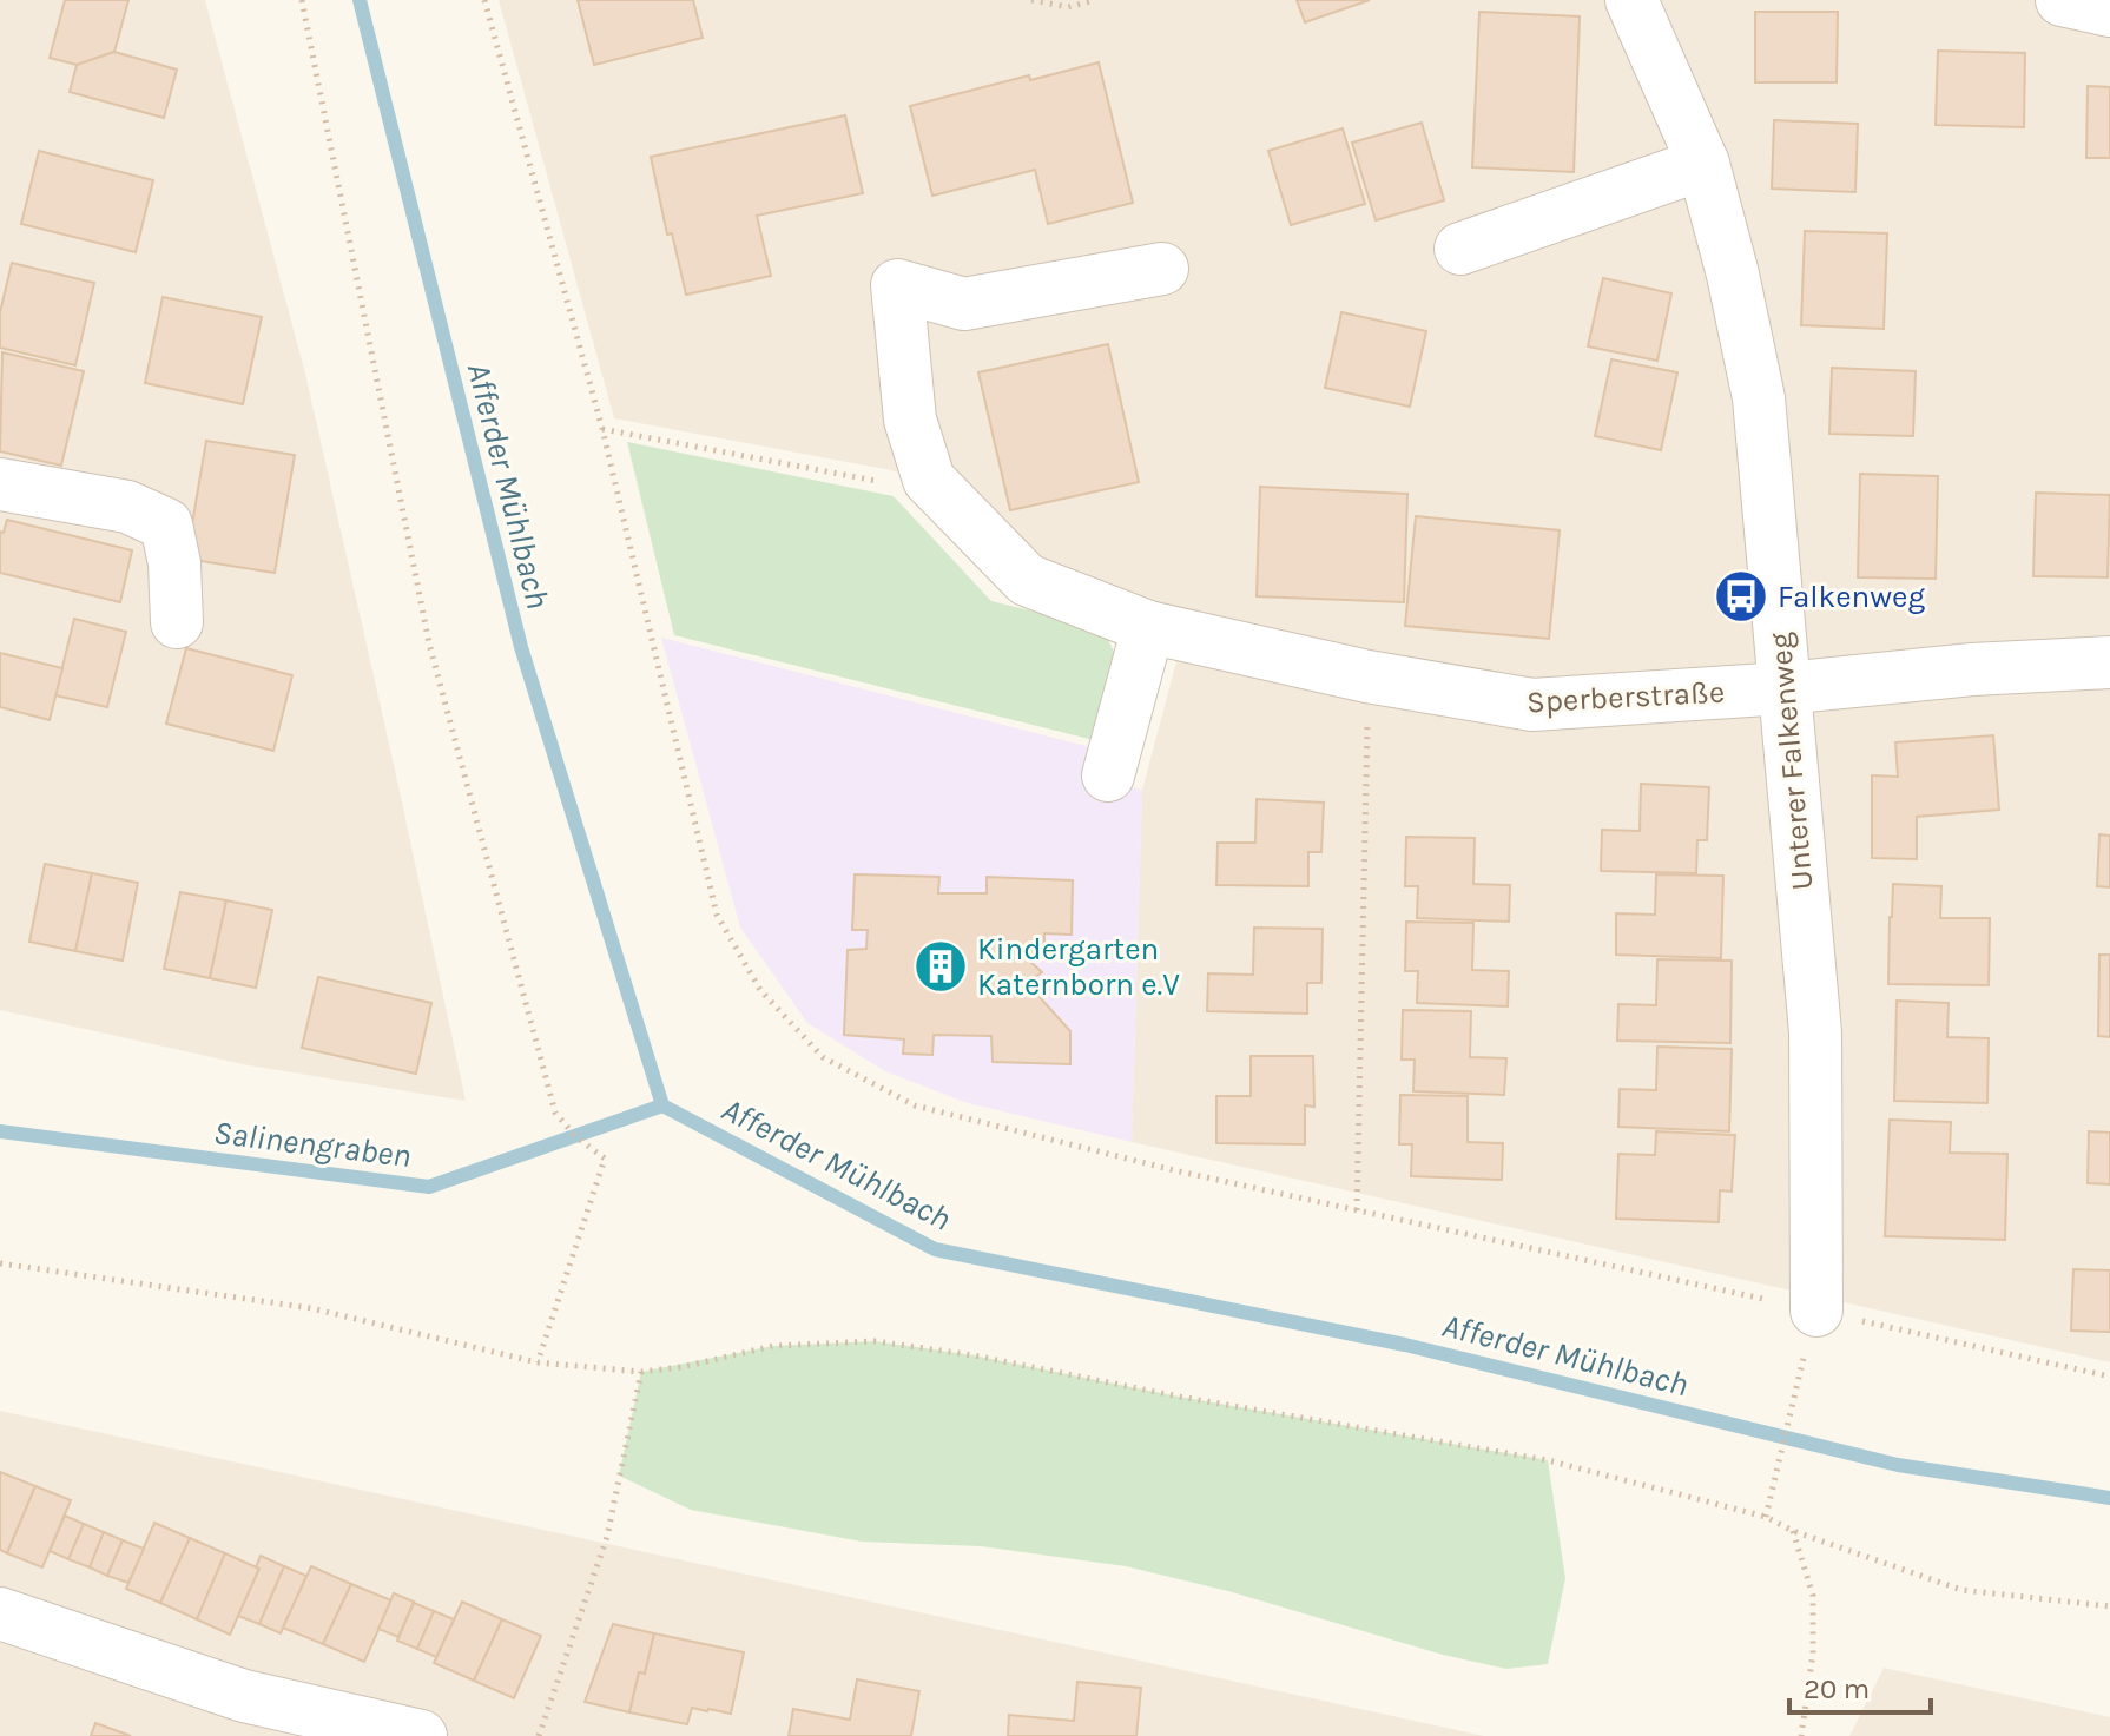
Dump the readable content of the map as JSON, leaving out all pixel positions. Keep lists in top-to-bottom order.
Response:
{
  "streets": {
    "street": ["Sperberstraße", "Unterer Falkenweg"]
  },
  "crossings": [
    ["Sperberstraße", "Unterer Falkenweg"]
  ],
  "water": ["Afferder Mühlbach", "Salinengraben"],
  "places": {
    "bus stop": ["Falkenweg"],
    "building": ["Kindergarten Katernborn e.V"]
  },
  "scale_bar": "20 m"
}
